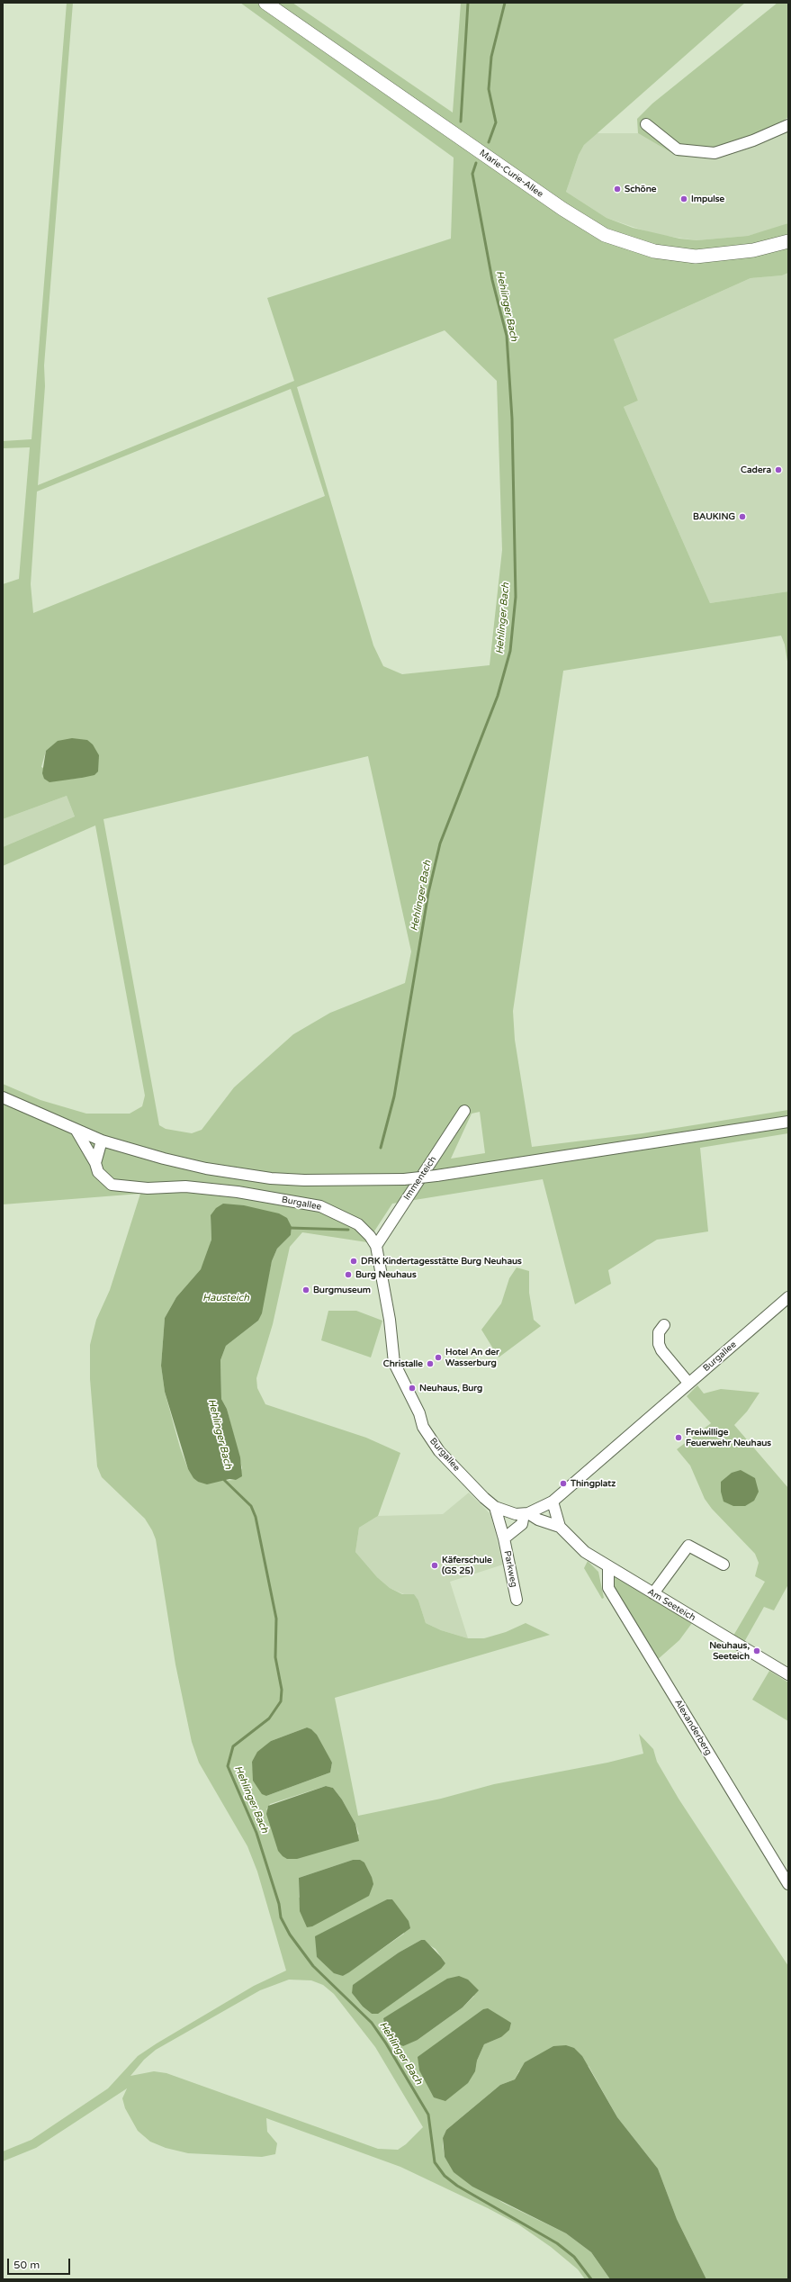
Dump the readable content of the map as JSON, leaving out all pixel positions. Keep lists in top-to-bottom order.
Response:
{
  "streets": {
    "main road": ["Marie-Curie-Allee"],
    "street": [
      "Immenteich",
      "Burgallee",
      "Parkweg",
      "Am Seeteich",
      "Alexanderberg"
    ]
  },
  "crossings": [
    ["Immenteich", "Burgallee"],
    ["Burgallee", "Parkweg"],
    ["Burgallee", "Am Seeteich"],
    ["Parkweg", "Am Seeteich"],
    ["Am Seeteich", "Alexanderberg"]
  ],
  "water": ["Hehlinger Bach", "Hausteich"],
  "places": [
    "Schöne",
    "Impulse",
    "Cadera",
    "BAUKING",
    "DRK Kindertagesstätte Burg Neuhaus",
    "Burg Neuhaus",
    "Burgmuseum",
    "Hotel An der Wasserburg",
    "Christalle",
    "Neuhaus, Burg",
    "Freiwillige Feuerwehr Neuhaus",
    "Thingplatz",
    "Käferschule (GS 25)",
    "Neuhaus, Seeteich"
  ],
  "scale_bar": "50 m"
}
